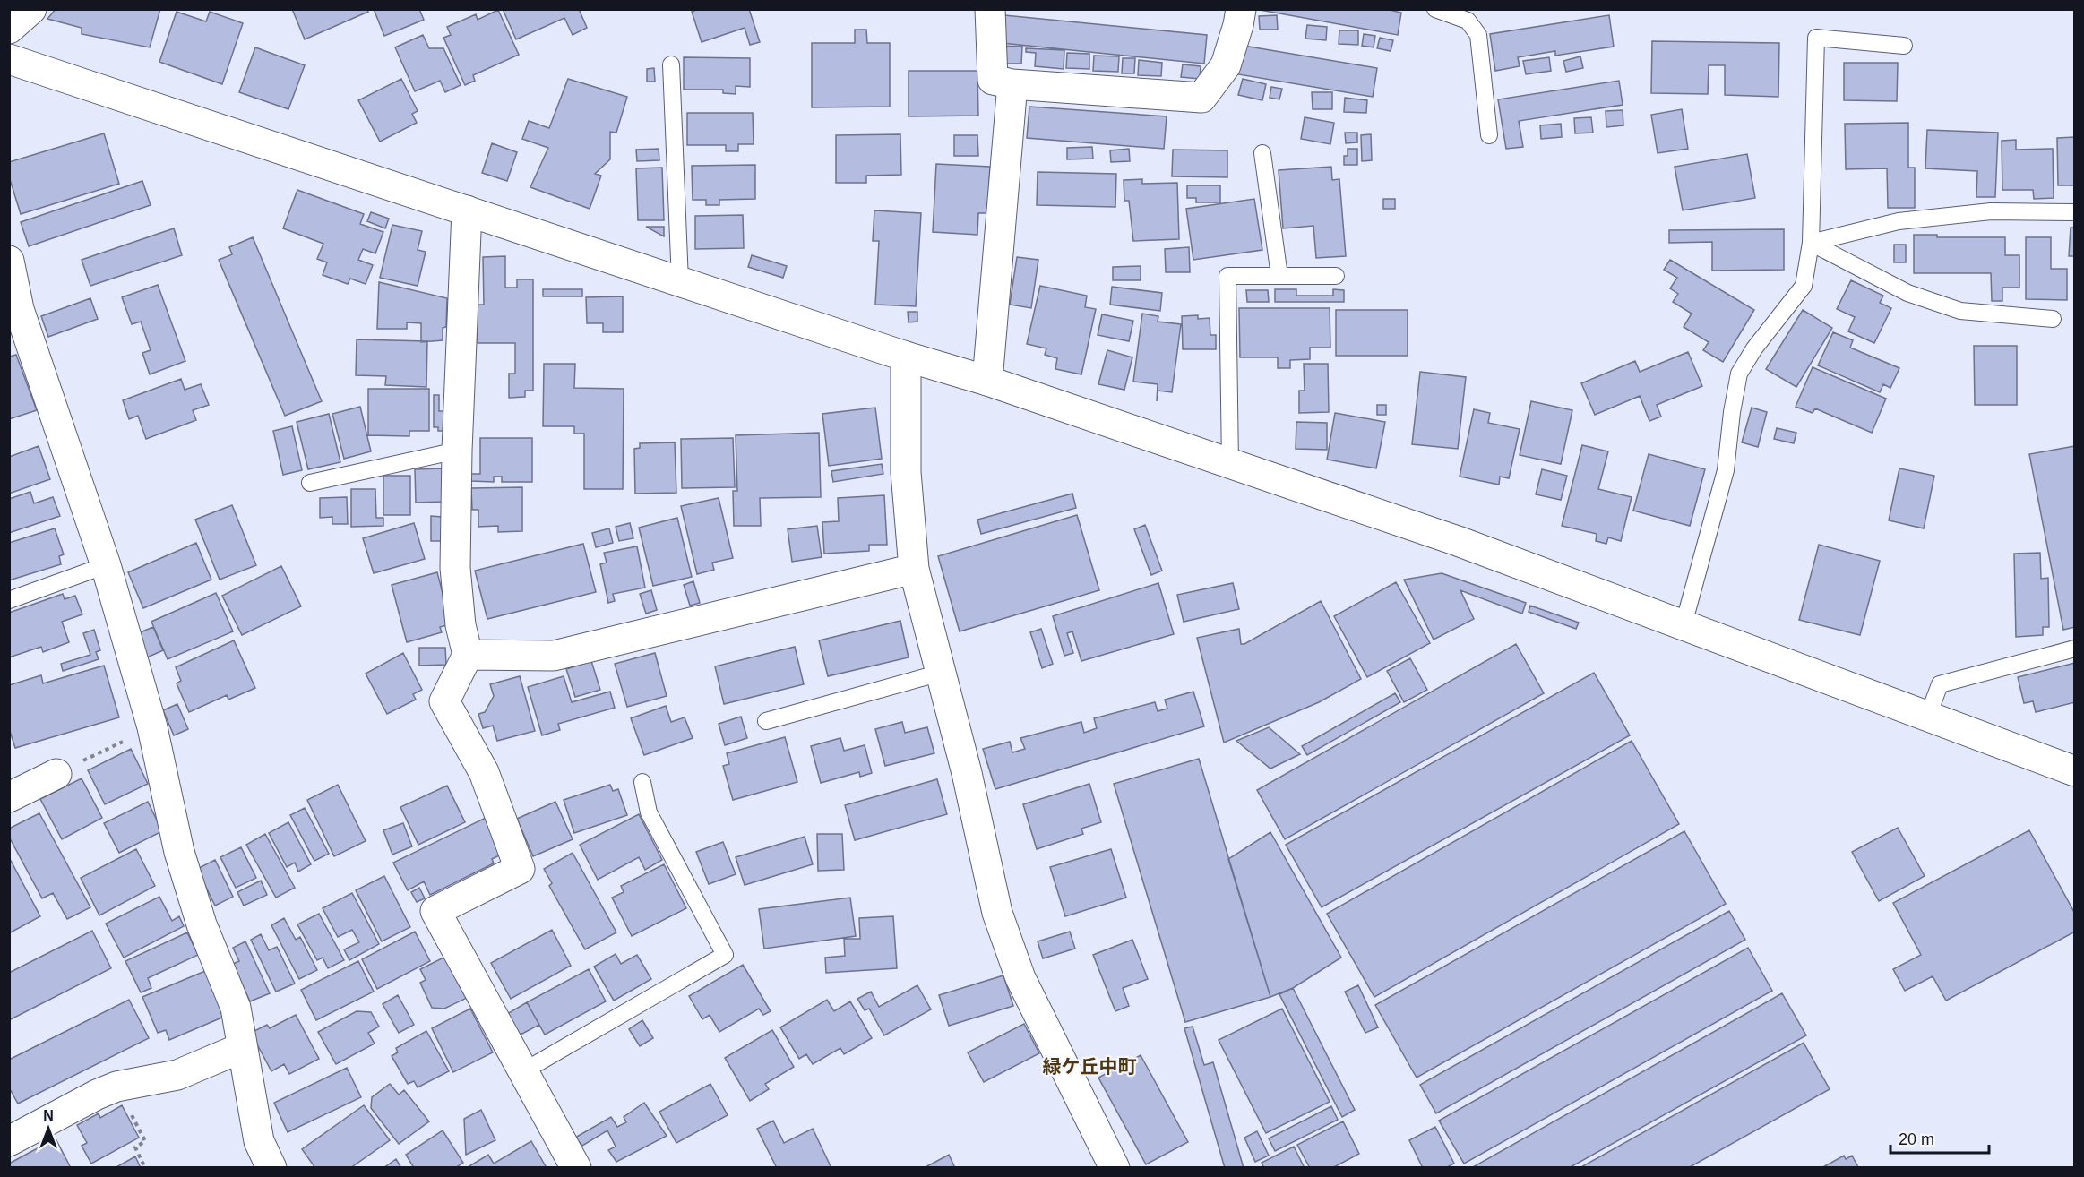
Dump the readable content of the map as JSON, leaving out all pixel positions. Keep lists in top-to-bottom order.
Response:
{
  "districts": ["緑ケ丘中町"],
  "scale_bar": "20 m",
  "north": "top"
}
